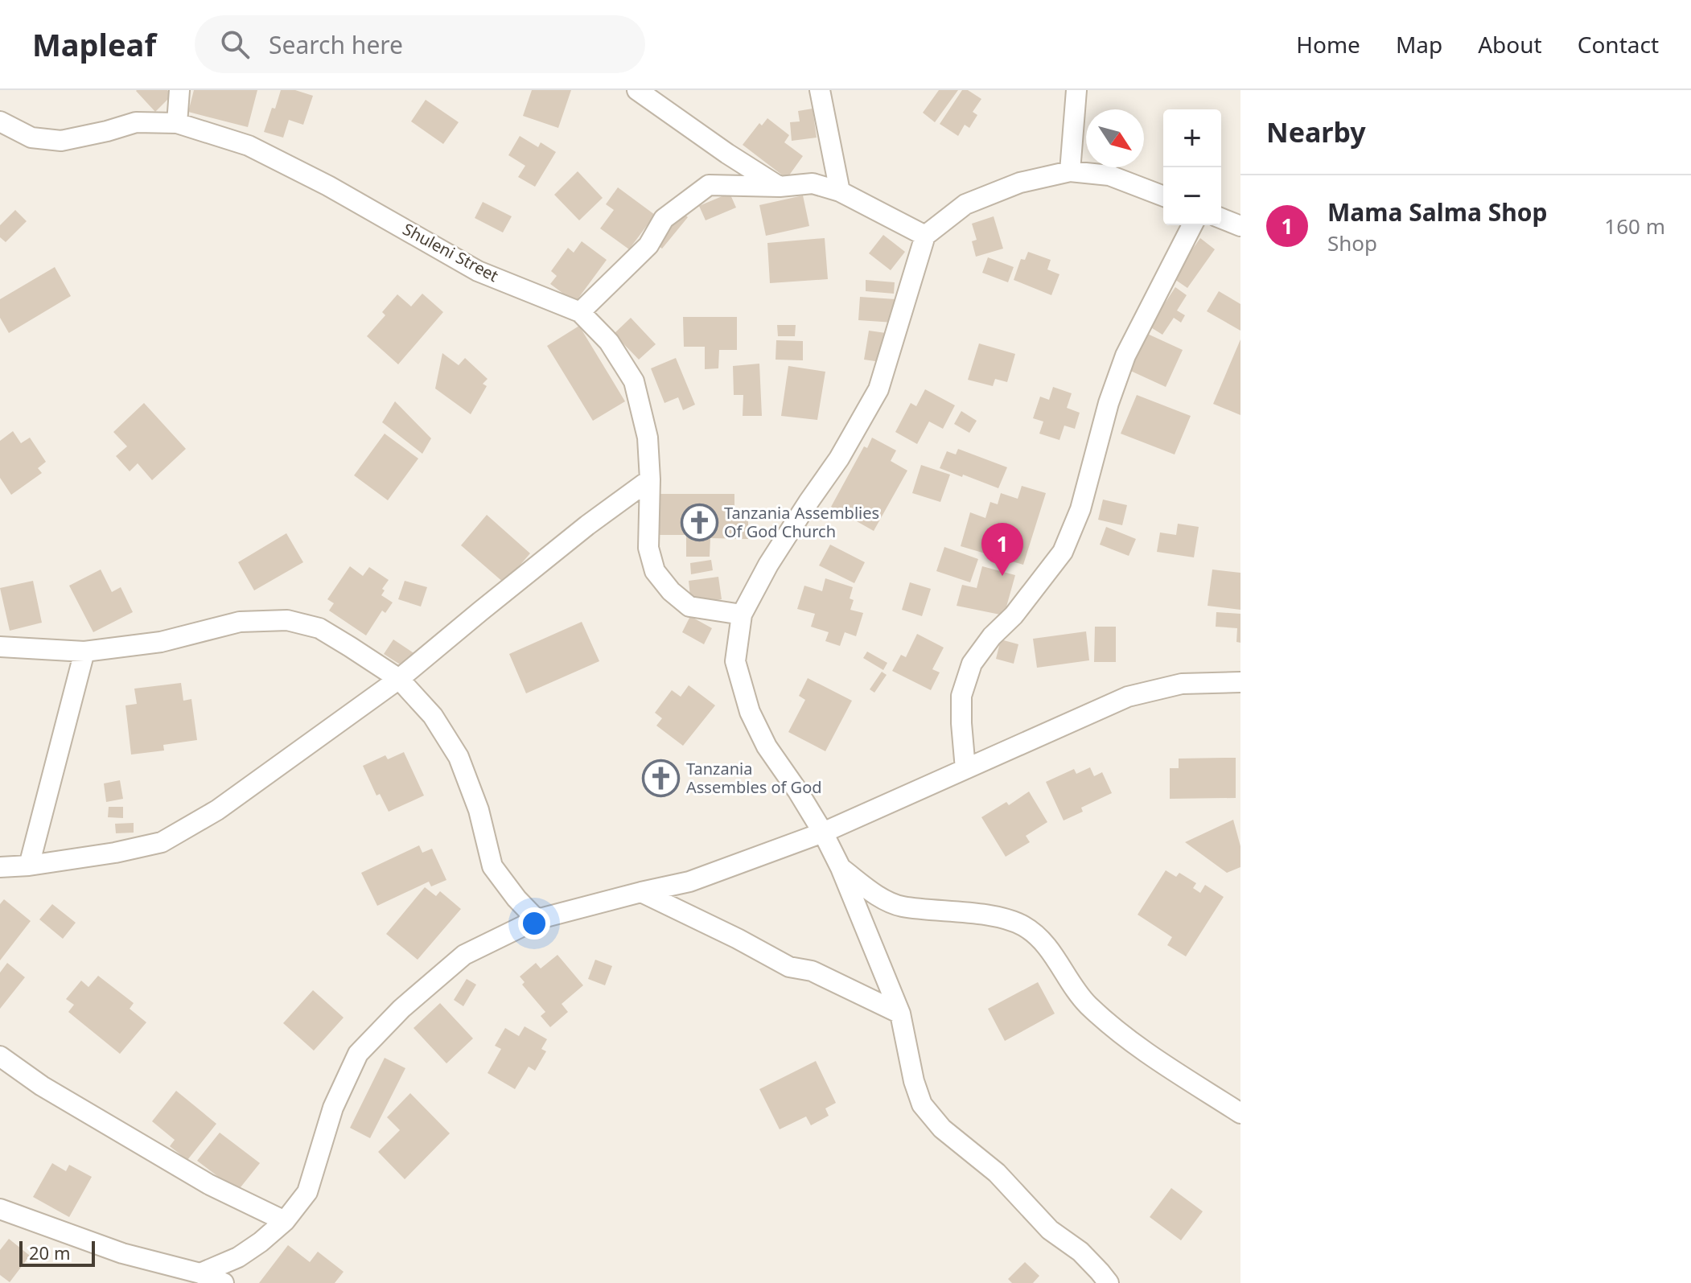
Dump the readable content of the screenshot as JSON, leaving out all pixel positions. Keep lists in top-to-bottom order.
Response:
{
  "streets": {
    "street": ["Shuleni Street"]
  },
  "places": {
    "church": ["Tanzania Assemblies Of God Church", "Tanzania Assembles of God"]
  },
  "scale_bar": "20 m",
  "north": "bottom right",
  "page": {
    "header": "Mapleaf",
    "search": "Search here",
    "nav": [
      "Home",
      "Map",
      "About",
      "Contact"
    ],
    "heading": "Nearby",
    "map_buttons": ["+", "−"],
    "list": [
      {
        "mark": "1",
        "name": "Mama Salma Shop",
        "note": "Shop",
        "value": "160 m"
      }
    ],
    "pins": "1",
    "scale": "20 m"
  }
}
